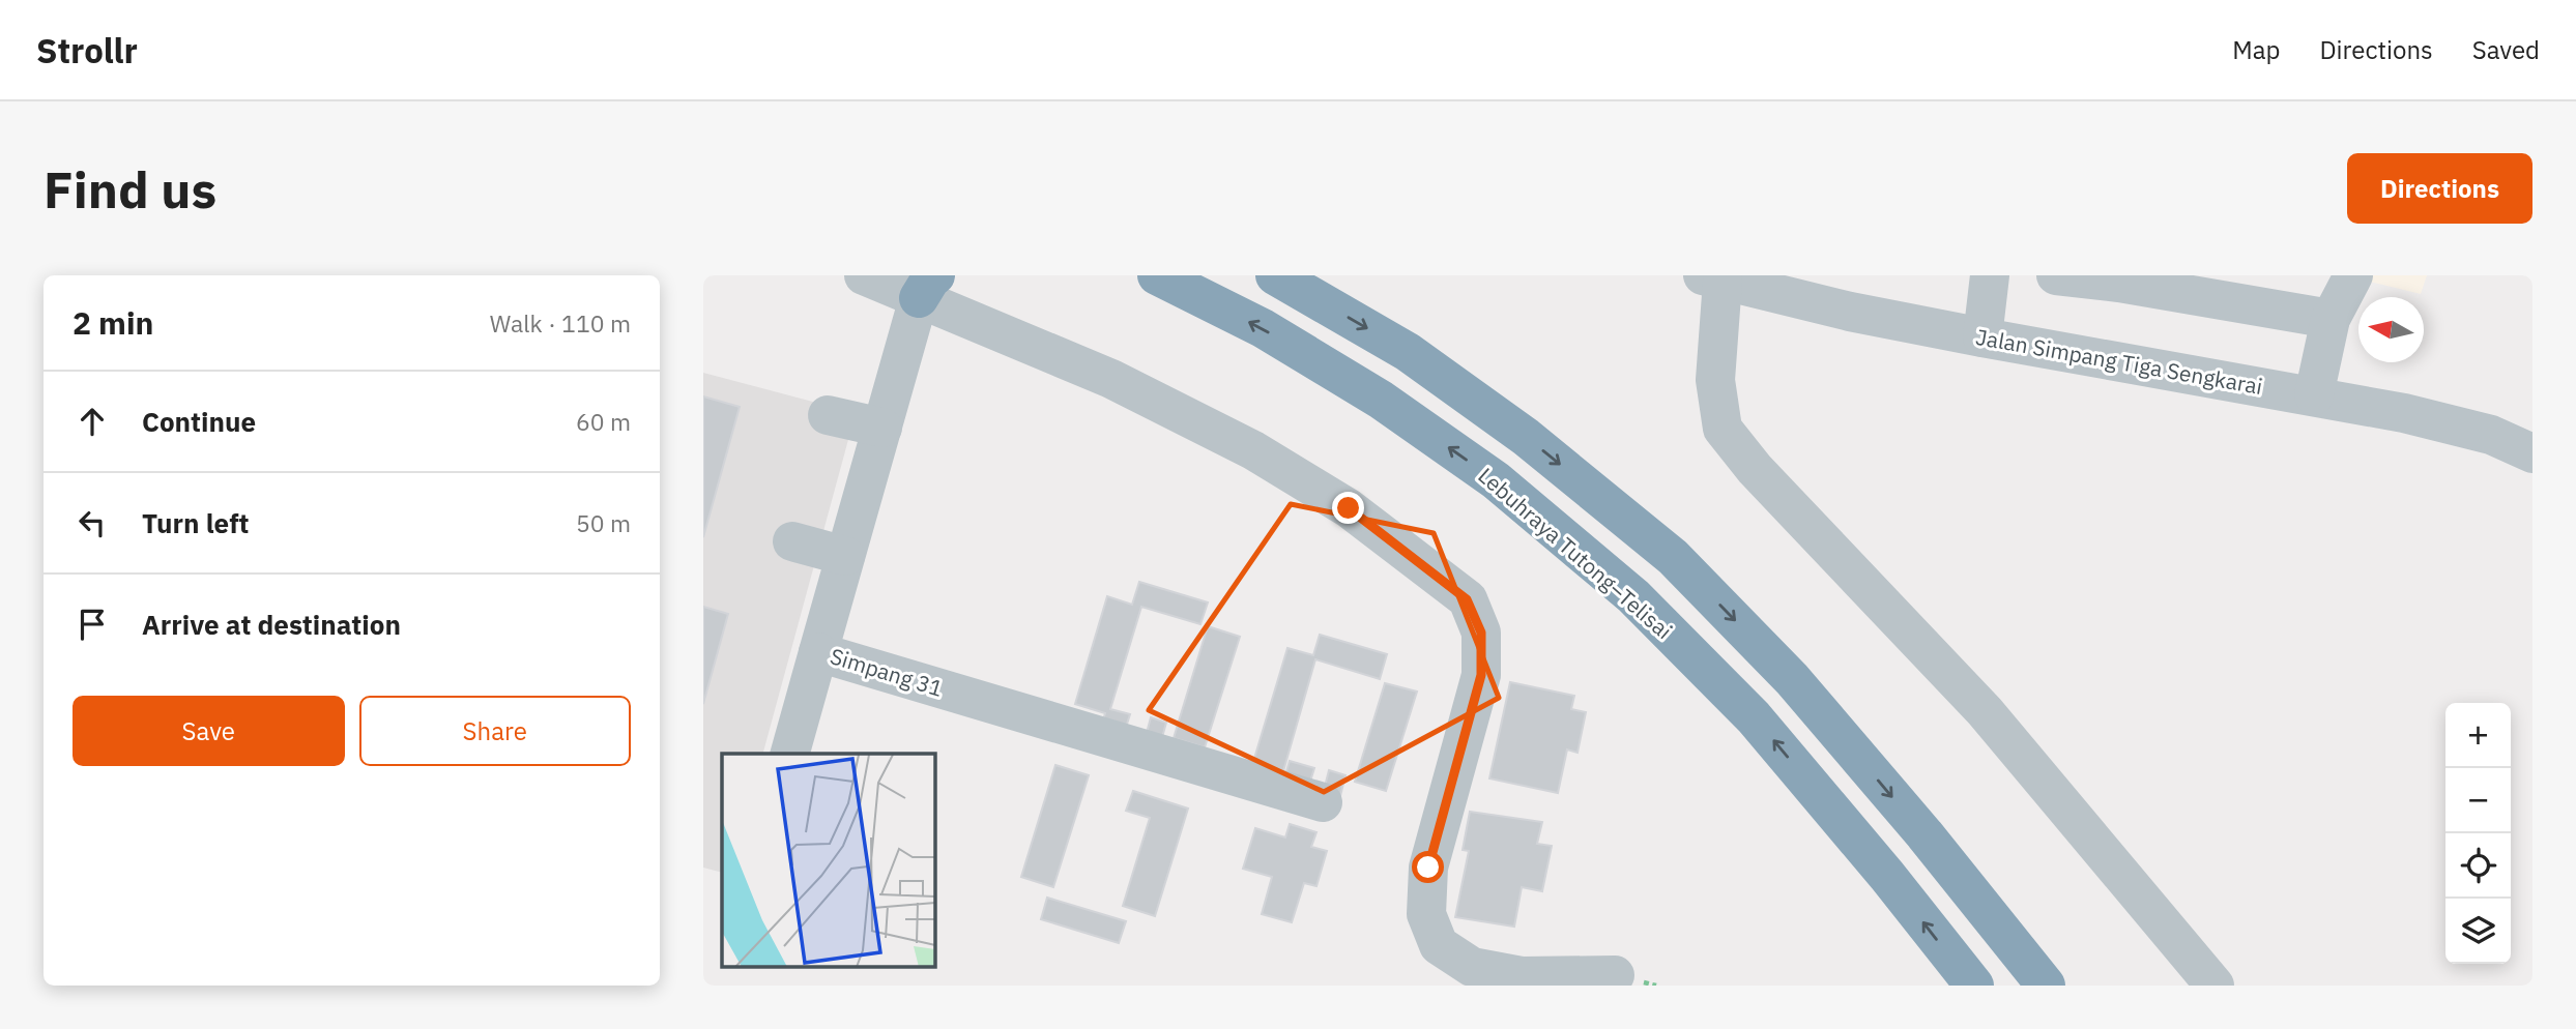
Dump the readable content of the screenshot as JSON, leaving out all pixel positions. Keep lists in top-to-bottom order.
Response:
{
  "streets": {
    "highway": ["Lebuhraya Tutong–Telisai"],
    "street": ["Jalan Simpang Tiga Sengkarai", "Simpang 31"]
  },
  "north": "left",
  "page": {
    "header": "Strollr",
    "nav": ["Map", "Directions", "Saved"],
    "buttons": [
      "Directions",
      ["Save", "Share"]
    ],
    "title": "Find us",
    "heading": ["2 min", "Walk · 110 m"],
    "list": [
      ["Continue", "60 m"],
      ["Turn left", "50 m"],
      "Arrive at destination"
    ],
    "map_buttons": ["+", "−"]
  }
}
